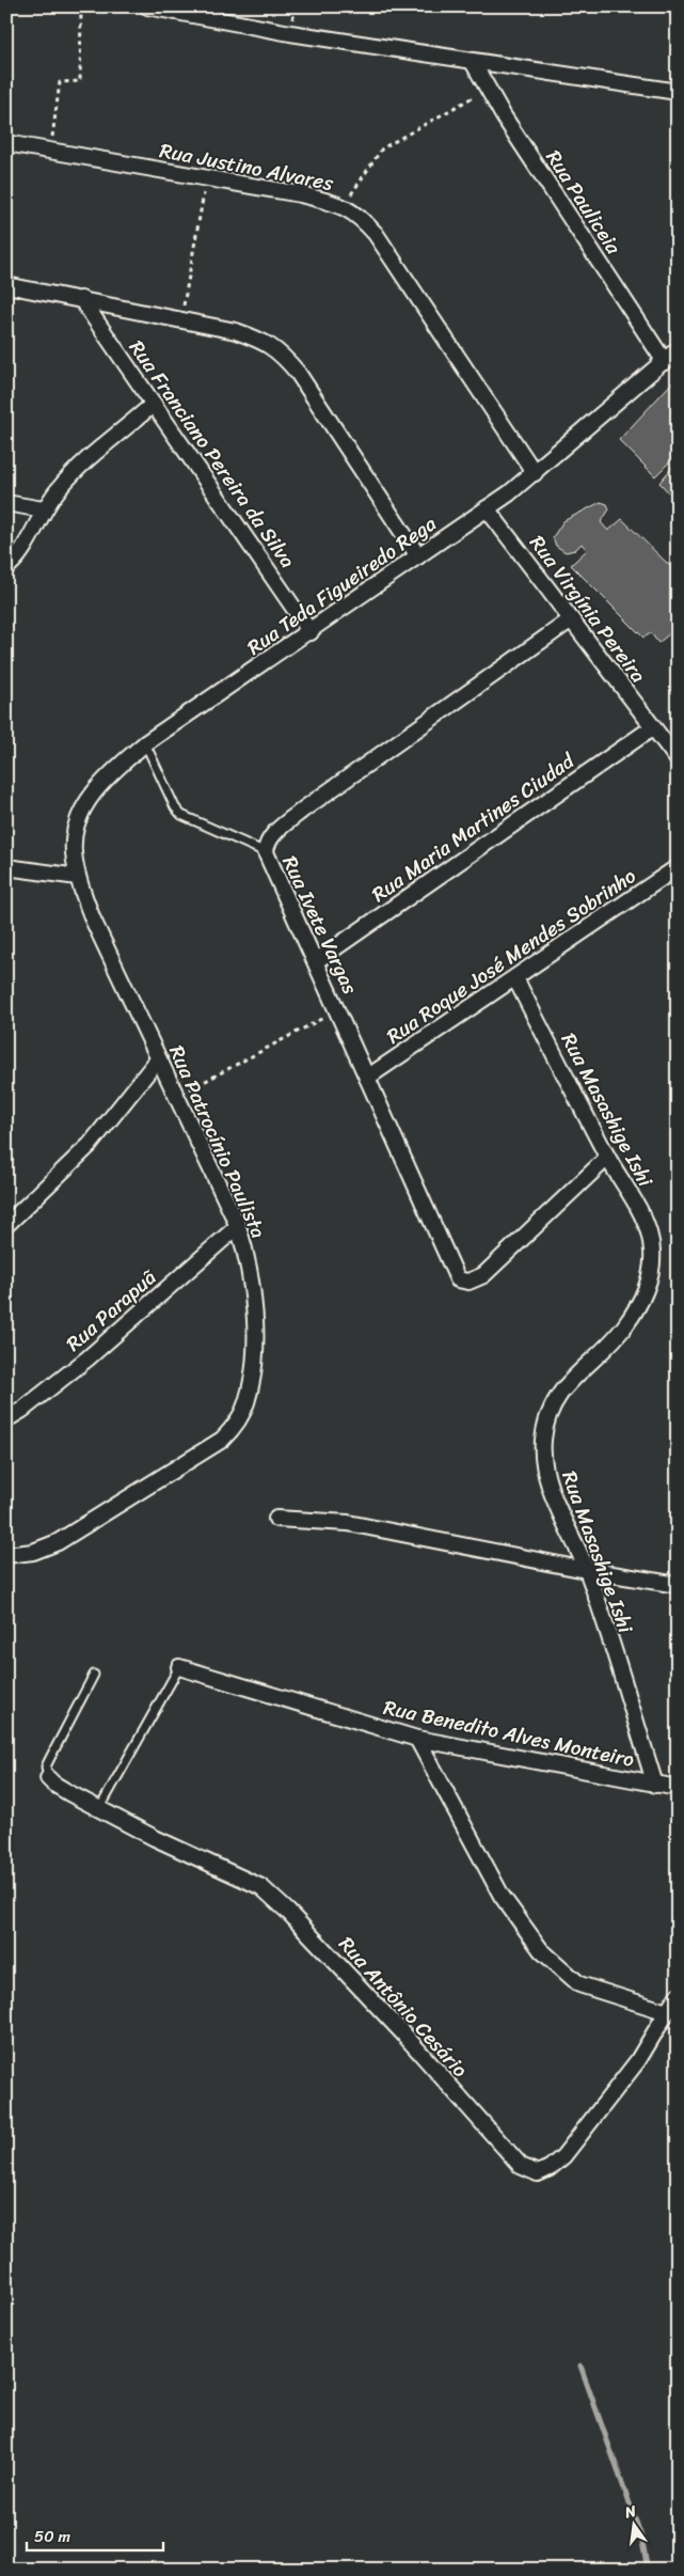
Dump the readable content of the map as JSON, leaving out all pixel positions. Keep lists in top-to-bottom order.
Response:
{
  "streets": {
    "street": [
      "Rua Justino Alvares",
      "Rua Pauliceia",
      "Rua Franciano Pereira da Silva",
      "Rua Teda Figueiredo Rega",
      "Rua Virgínia Pereira",
      "Rua Maria Martines Ciudad",
      "Rua Ivete Vargas",
      "Rua Roque José Mendes Sobrinho",
      "Rua Masashige Ishi",
      "Rua Patrocínio Paulista",
      "Rua Parapuã",
      "Rua Benedito Alves Monteiro",
      "Rua Antônio Cesário"
    ]
  },
  "crossings": [
    ["Rua Justino Alvares", "Rua Teda Figueiredo Rega"],
    ["Rua Pauliceia", "Rua Teda Figueiredo Rega"],
    ["Rua Franciano Pereira da Silva", "Rua Teda Figueiredo Rega"],
    ["Rua Teda Figueiredo Rega", "Rua Virgínia Pereira"],
    ["Rua Teda Figueiredo Rega", "Rua Patrocínio Paulista"],
    ["Rua Virgínia Pereira", "Rua Maria Martines Ciudad"],
    ["Rua Virgínia Pereira", "Rua Ivete Vargas"],
    ["Rua Maria Martines Ciudad", "Rua Ivete Vargas"],
    ["Rua Ivete Vargas", "Rua Roque José Mendes Sobrinho"],
    ["Rua Ivete Vargas", "Rua Masashige Ishi"],
    ["Rua Roque José Mendes Sobrinho", "Rua Masashige Ishi"],
    ["Rua Masashige Ishi", "Rua Benedito Alves Monteiro"],
    ["Rua Patrocínio Paulista", "Rua Parapuã"]
  ],
  "scale_bar": "50 m",
  "north": "top"
}
